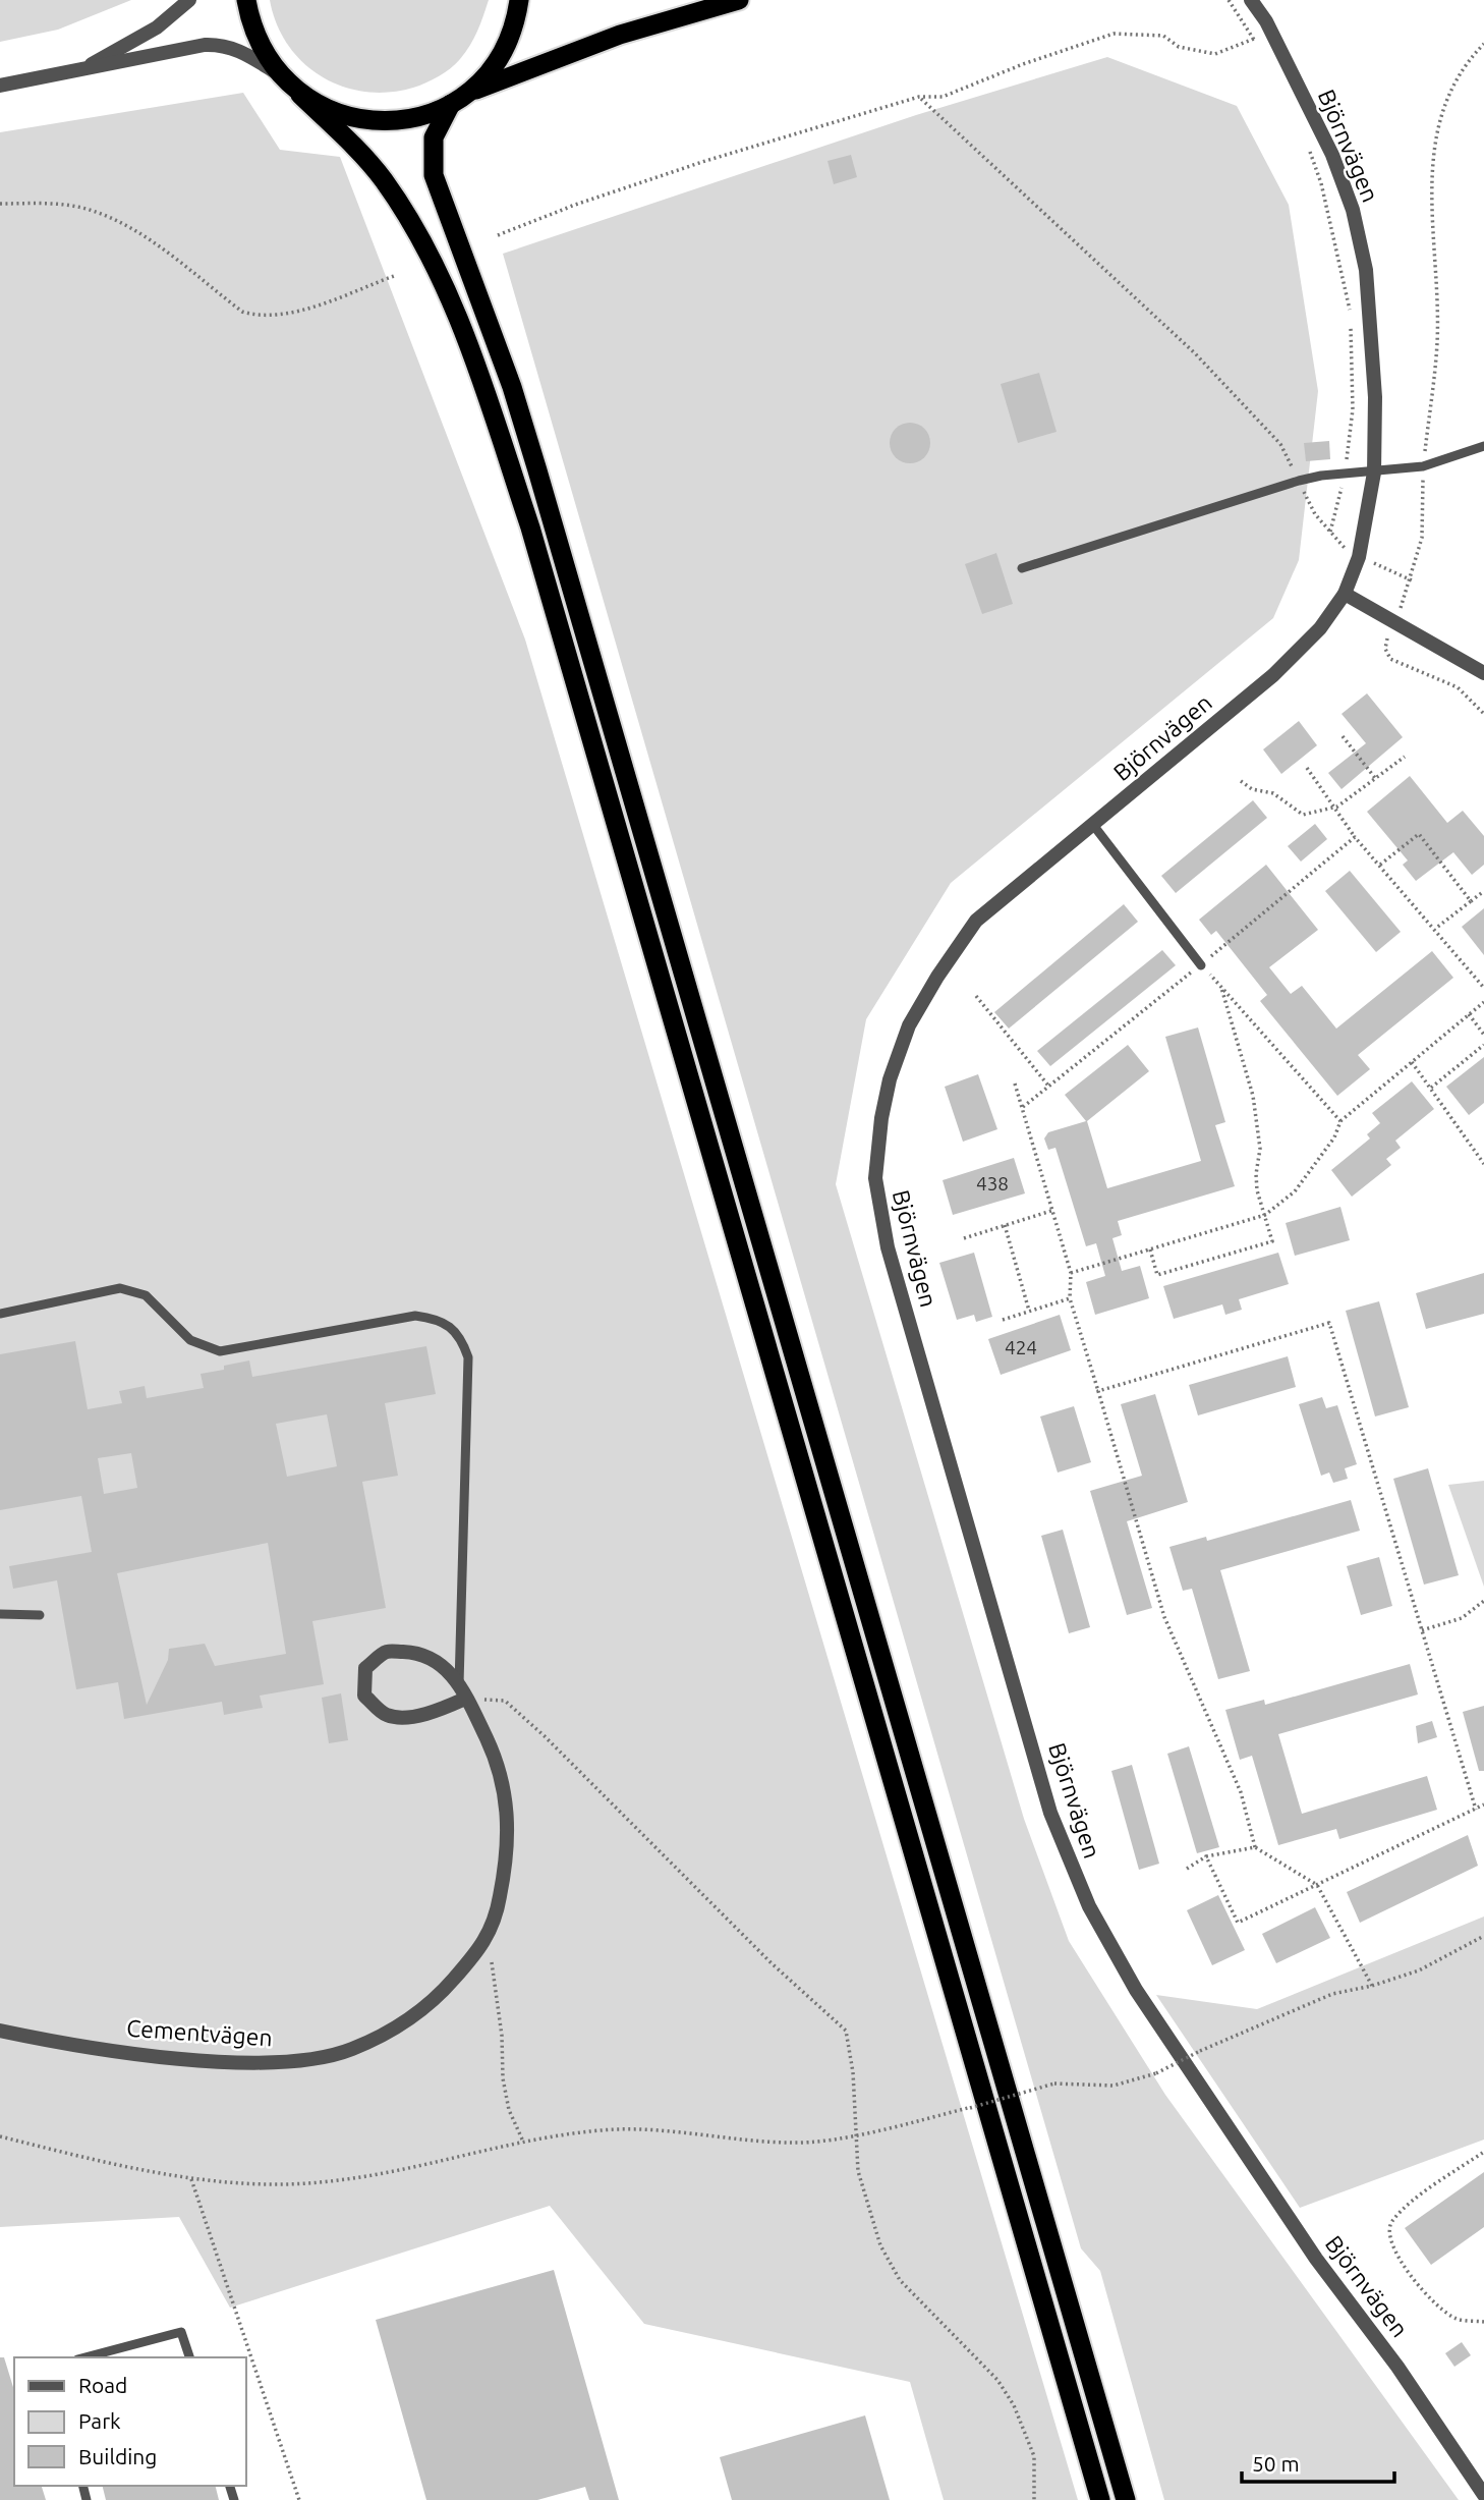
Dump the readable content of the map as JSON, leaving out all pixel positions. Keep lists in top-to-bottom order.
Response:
{
  "streets": {
    "street": ["Björnvägen", "Cementvägen"]
  },
  "house_numbers": ["438", "424"],
  "legend": ["Road", "Park", "Building"],
  "scale_bar": "50 m"
}
